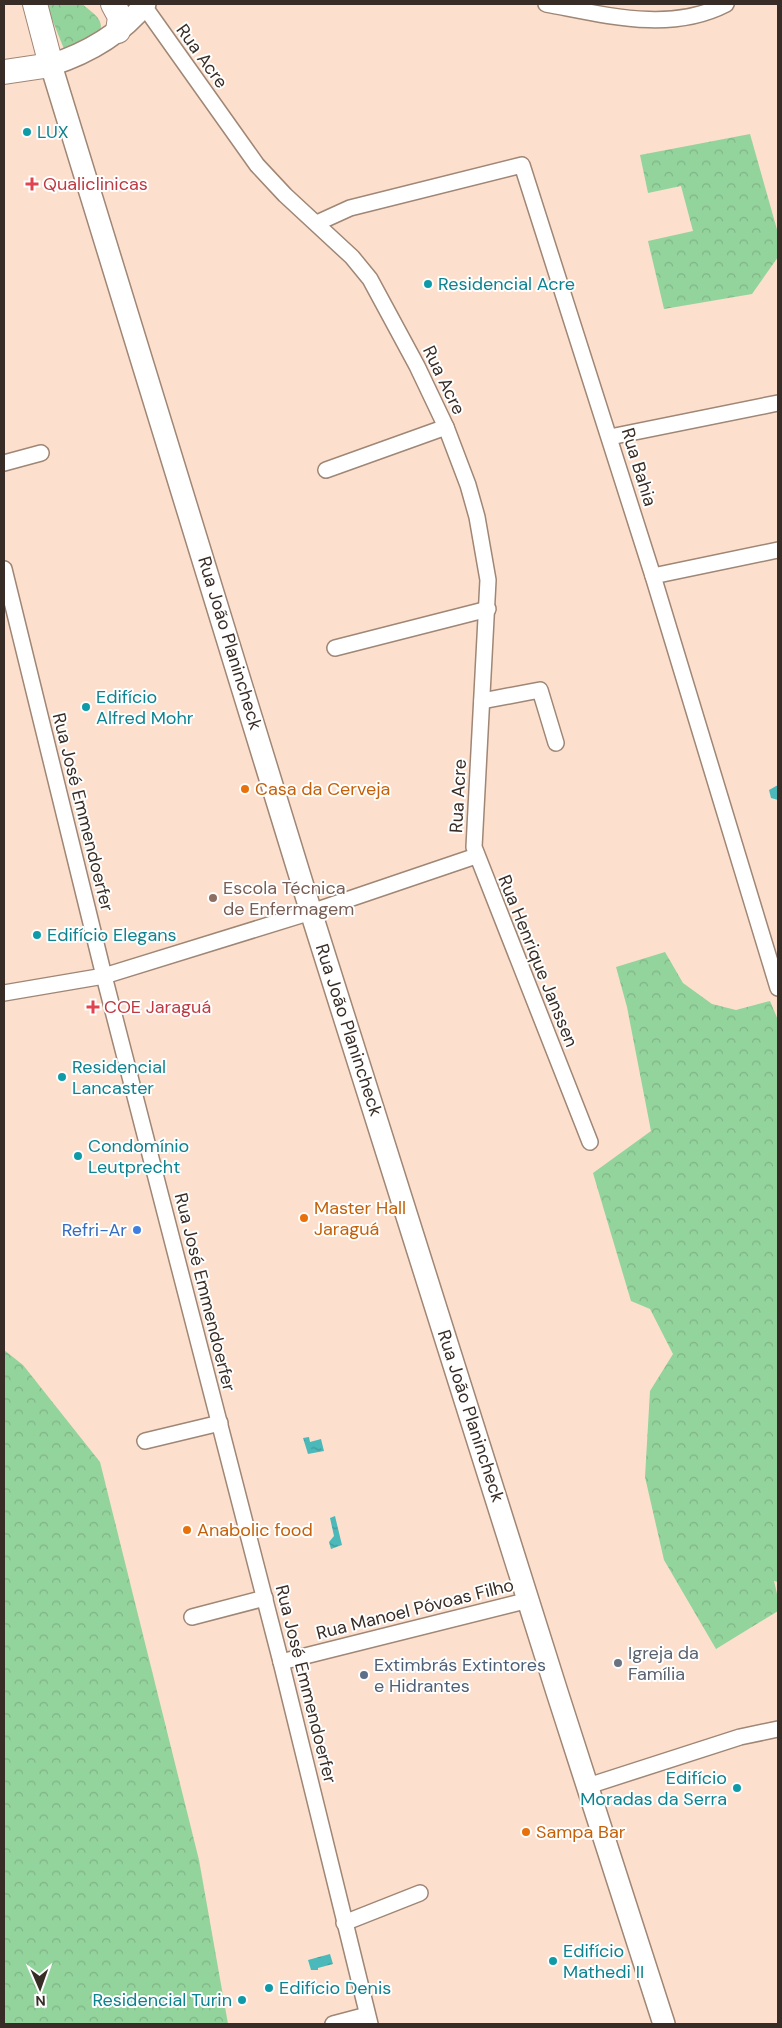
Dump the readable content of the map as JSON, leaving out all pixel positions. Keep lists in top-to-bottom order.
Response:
{
  "streets": {
    "main road": ["Rua João Planincheck"],
    "street": [
      "Rua Acre",
      "Rua Bahia",
      "Rua José Emmendoerfer",
      "Rua Henrique Janssen",
      "Rua Manoel Póvoas Filho"
    ]
  },
  "crossings": [
    ["Rua Acre", "Rua Bahia"],
    ["Rua Acre", "Rua Henrique Janssen"],
    ["Rua João Planincheck", "Rua Manoel Póvoas Filho"],
    ["Rua José Emmendoerfer", "Rua Manoel Póvoas Filho"]
  ],
  "places": {
    "other": [
      "LUX",
      "Residencial Acre",
      "Edifício Alfred Mohr",
      "Casa da Cerveja",
      "Escola Técnica de Enfermagem",
      "Edifício Elegans",
      "Residencial Lancaster",
      "Condomínio Leutprecht",
      "Master Hall Jaraguá",
      "Refri-Ar",
      "Anabolic food",
      "Igreja da Família",
      "Extimbrás Extintores e Hidrantes",
      "Edifício Moradas da Serra",
      "Sampa Bar",
      "Edifício Mathedi II",
      "Edifício Denis",
      "Residencial Turin"
    ],
    "health": ["Qualiclinicas", "COE Jaraguá"]
  },
  "north": "bottom"
}
